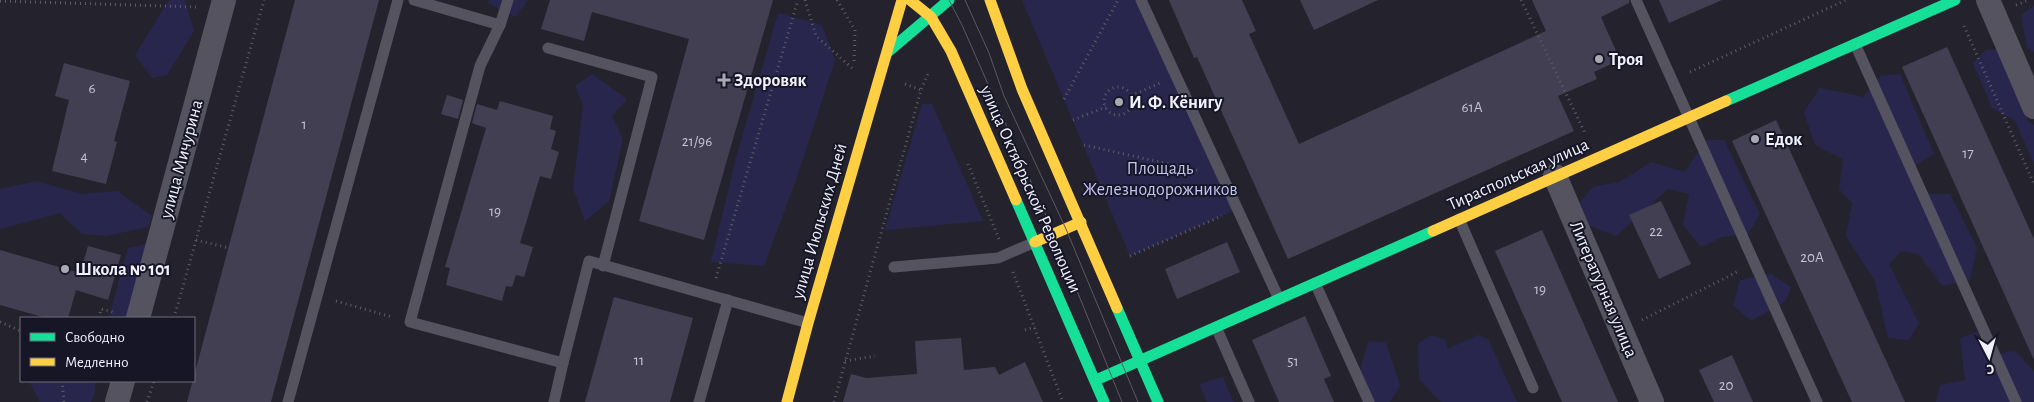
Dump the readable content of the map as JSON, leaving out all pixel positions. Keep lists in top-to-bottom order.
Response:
{
  "streets": {
    "street": [
      "улица Мичурина",
      "Тираспольская улица",
      "улица Октябрьской Революции",
      "улица Июльских Дней",
      "Литературная улица"
    ]
  },
  "crossings": [
    ["Тираспольская улица", "улица Октябрьской Революции"],
    ["Тираспольская улица", "Литературная улица"]
  ],
  "parks": ["Площадь Железнодорожников"],
  "places": {
    "other": [
      "Троя",
      "И. Ф. Кёнигу",
      "Едок",
      "Школа № 101"
    ],
    "health": ["Здоровяк"]
  },
  "house_numbers": [
    "6",
    "61А",
    "1",
    "21/96",
    "17",
    "4",
    "19",
    "22",
    "20А",
    "19",
    "11",
    "51",
    "20"
  ],
  "legend": ["Свободно", "Медленно"],
  "north": "bottom"
}
